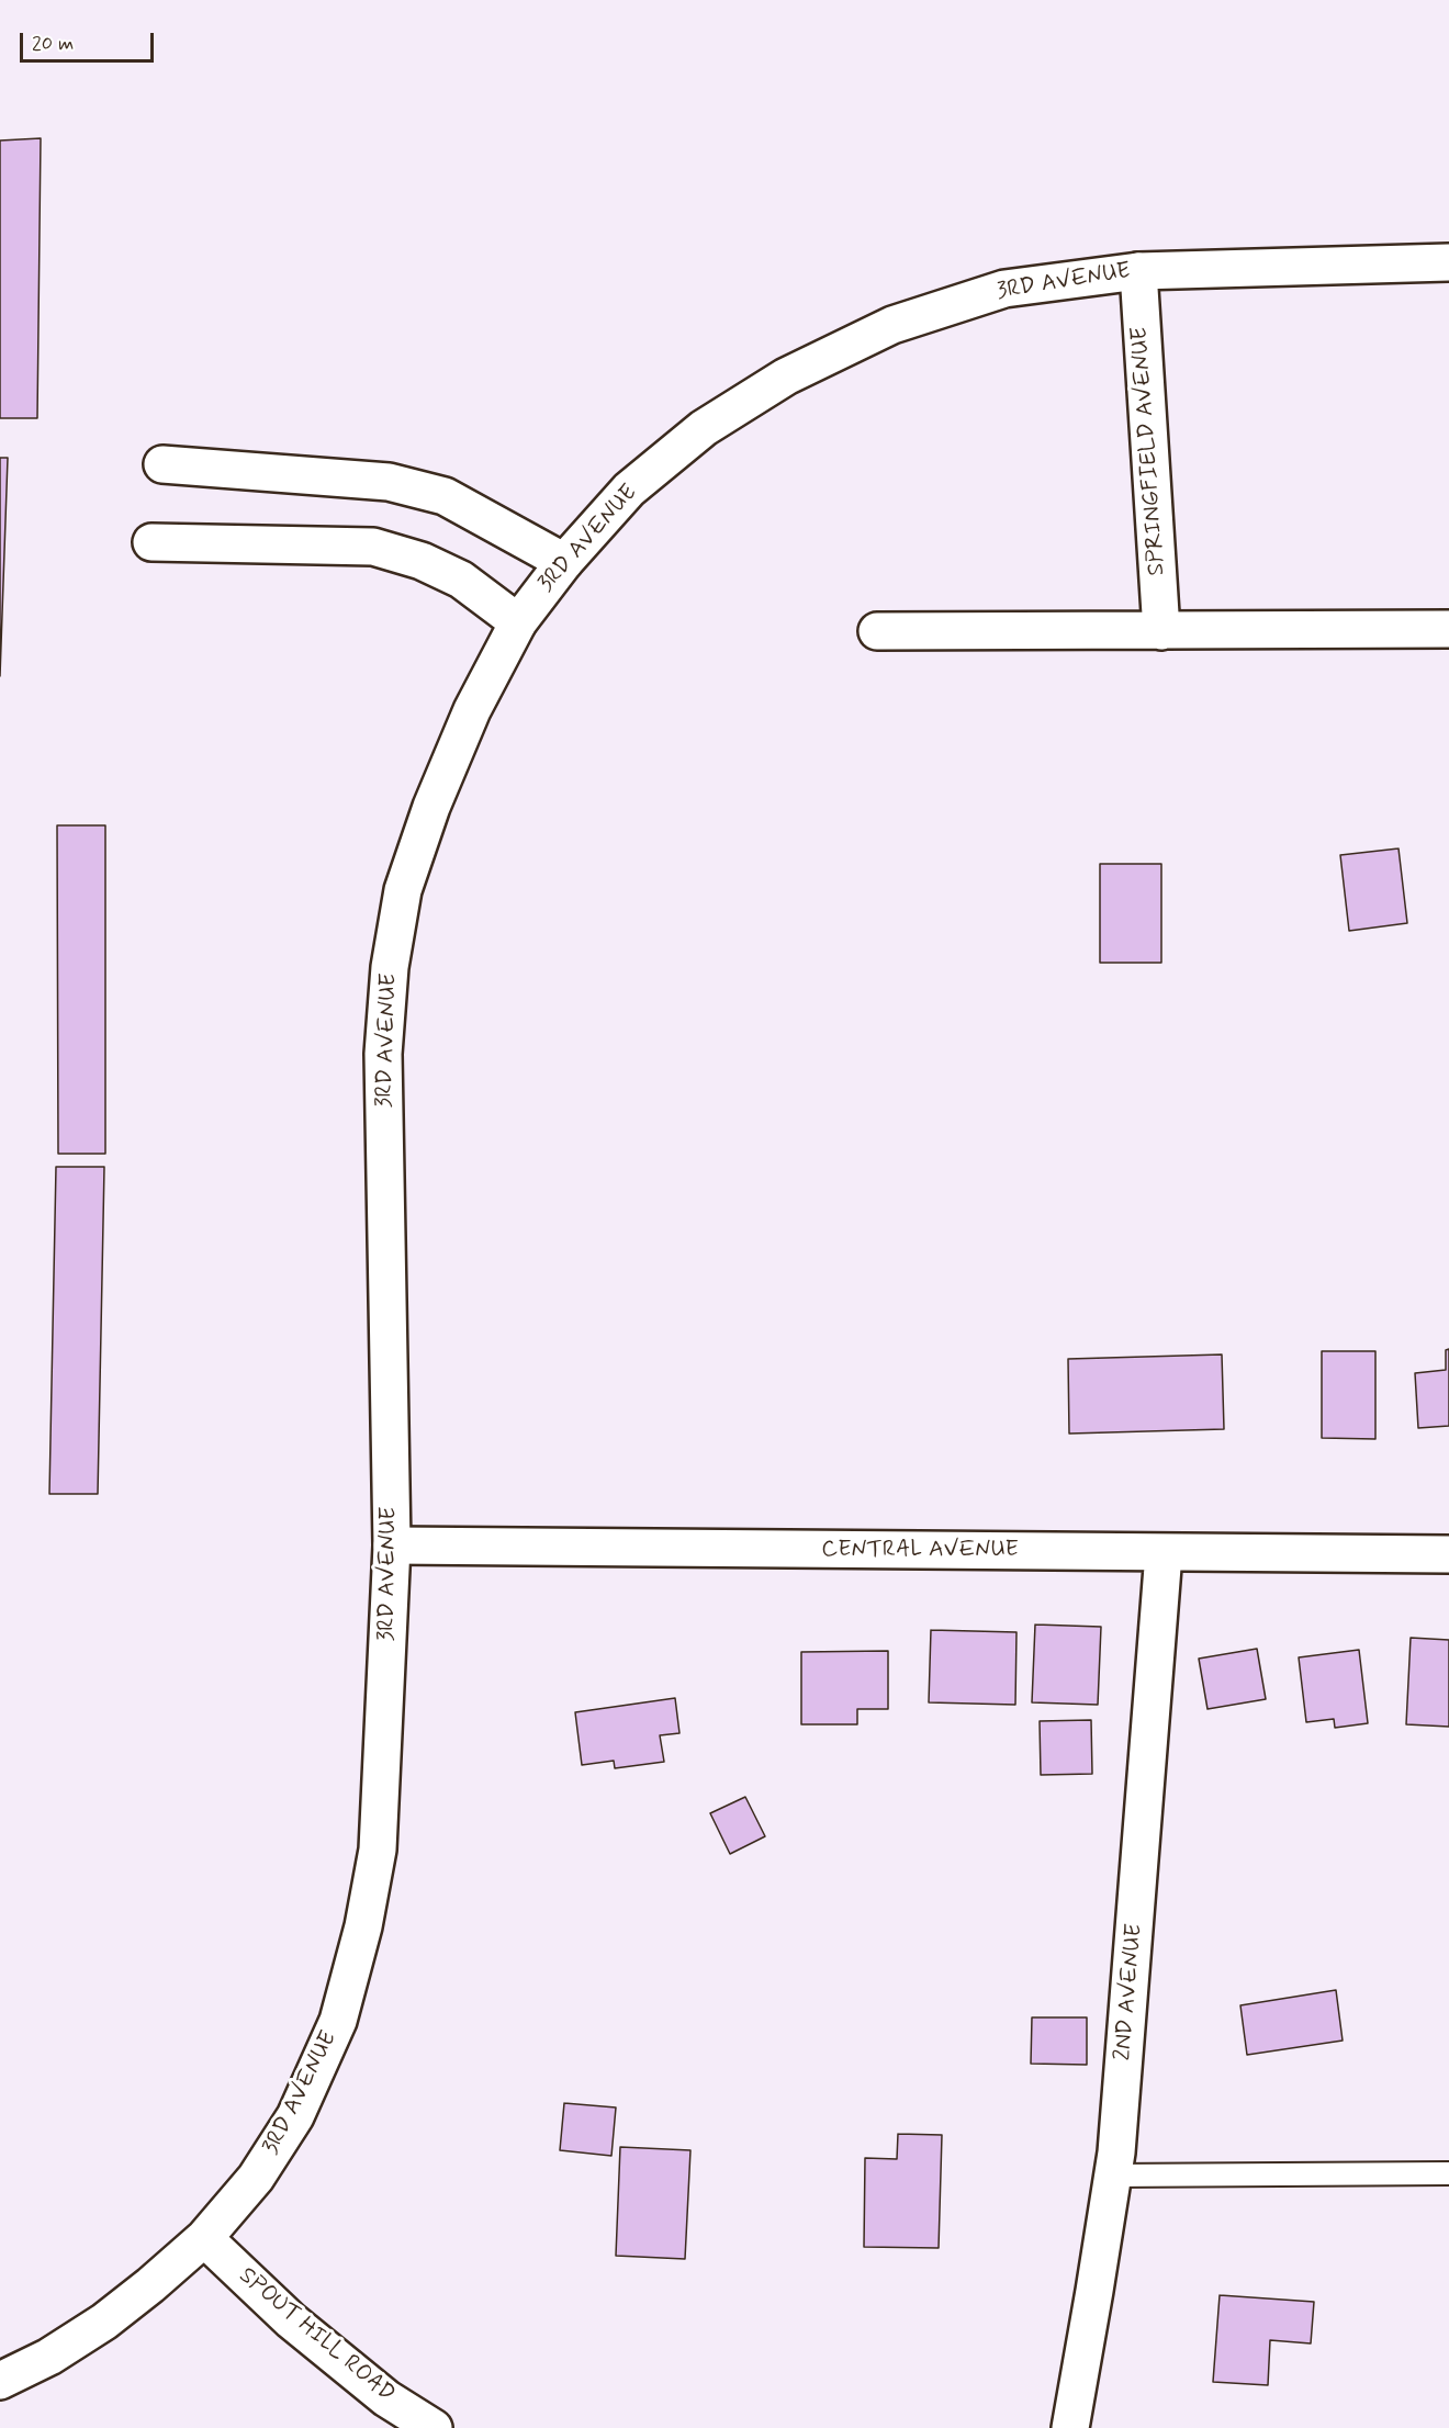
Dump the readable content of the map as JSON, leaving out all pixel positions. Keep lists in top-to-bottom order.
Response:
{
  "streets": {
    "street": [
      "3RD AVENUE",
      "SPRINGFIELD AVENUE",
      "CENTRAL AVENUE",
      "2ND AVENUE",
      "SPOUT HILL ROAD"
    ]
  },
  "crossings": [
    ["3RD AVENUE", "SPRINGFIELD AVENUE"],
    ["3RD AVENUE", "CENTRAL AVENUE"],
    ["3RD AVENUE", "SPOUT HILL ROAD"],
    ["CENTRAL AVENUE", "2ND AVENUE"]
  ],
  "scale_bar": "20 m"
}
